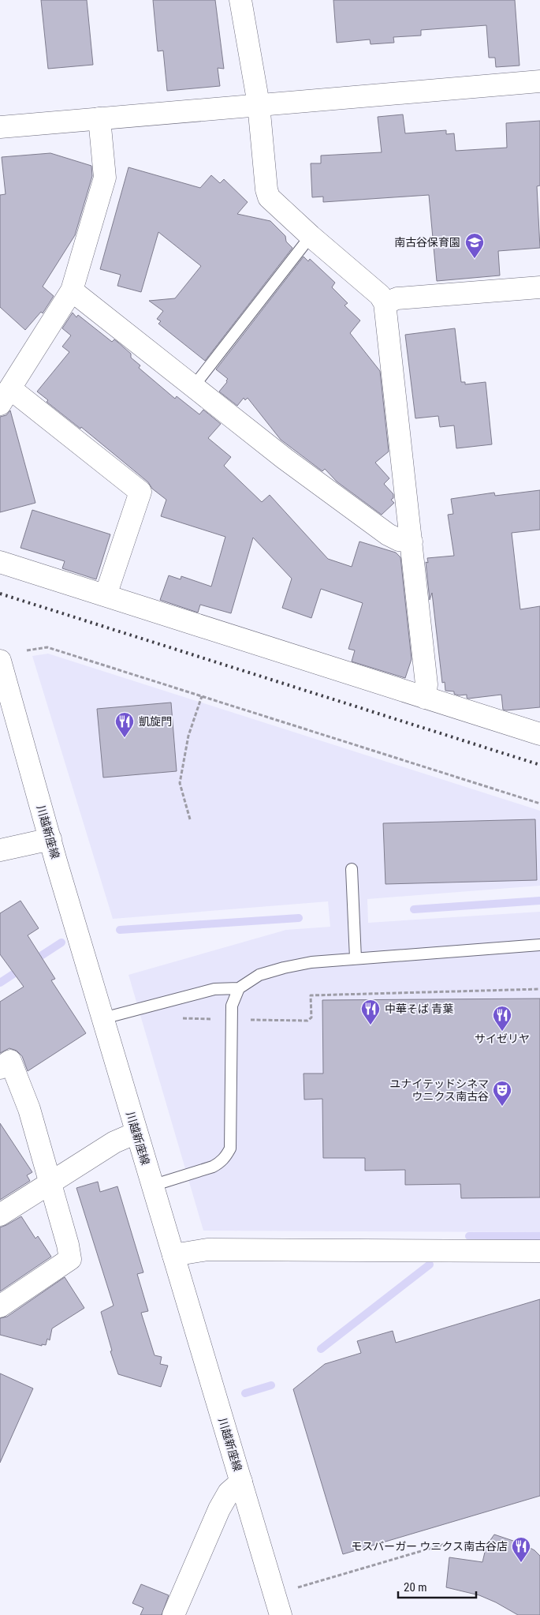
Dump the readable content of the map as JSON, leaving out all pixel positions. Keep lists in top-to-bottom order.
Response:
{
  "streets": {
    "street": ["川越新座線"]
  },
  "places": {
    "school or university": ["南古谷保育園"],
    "restaurant": [
      "凱旋門",
      "中華そば 青葉",
      "サイゼリヤ",
      "モスバーガー ウニクス南古谷店"
    ],
    "theatre": ["ユナイテッドシネマ ウニクス南古谷"]
  },
  "scale_bar": "20 m"
}
